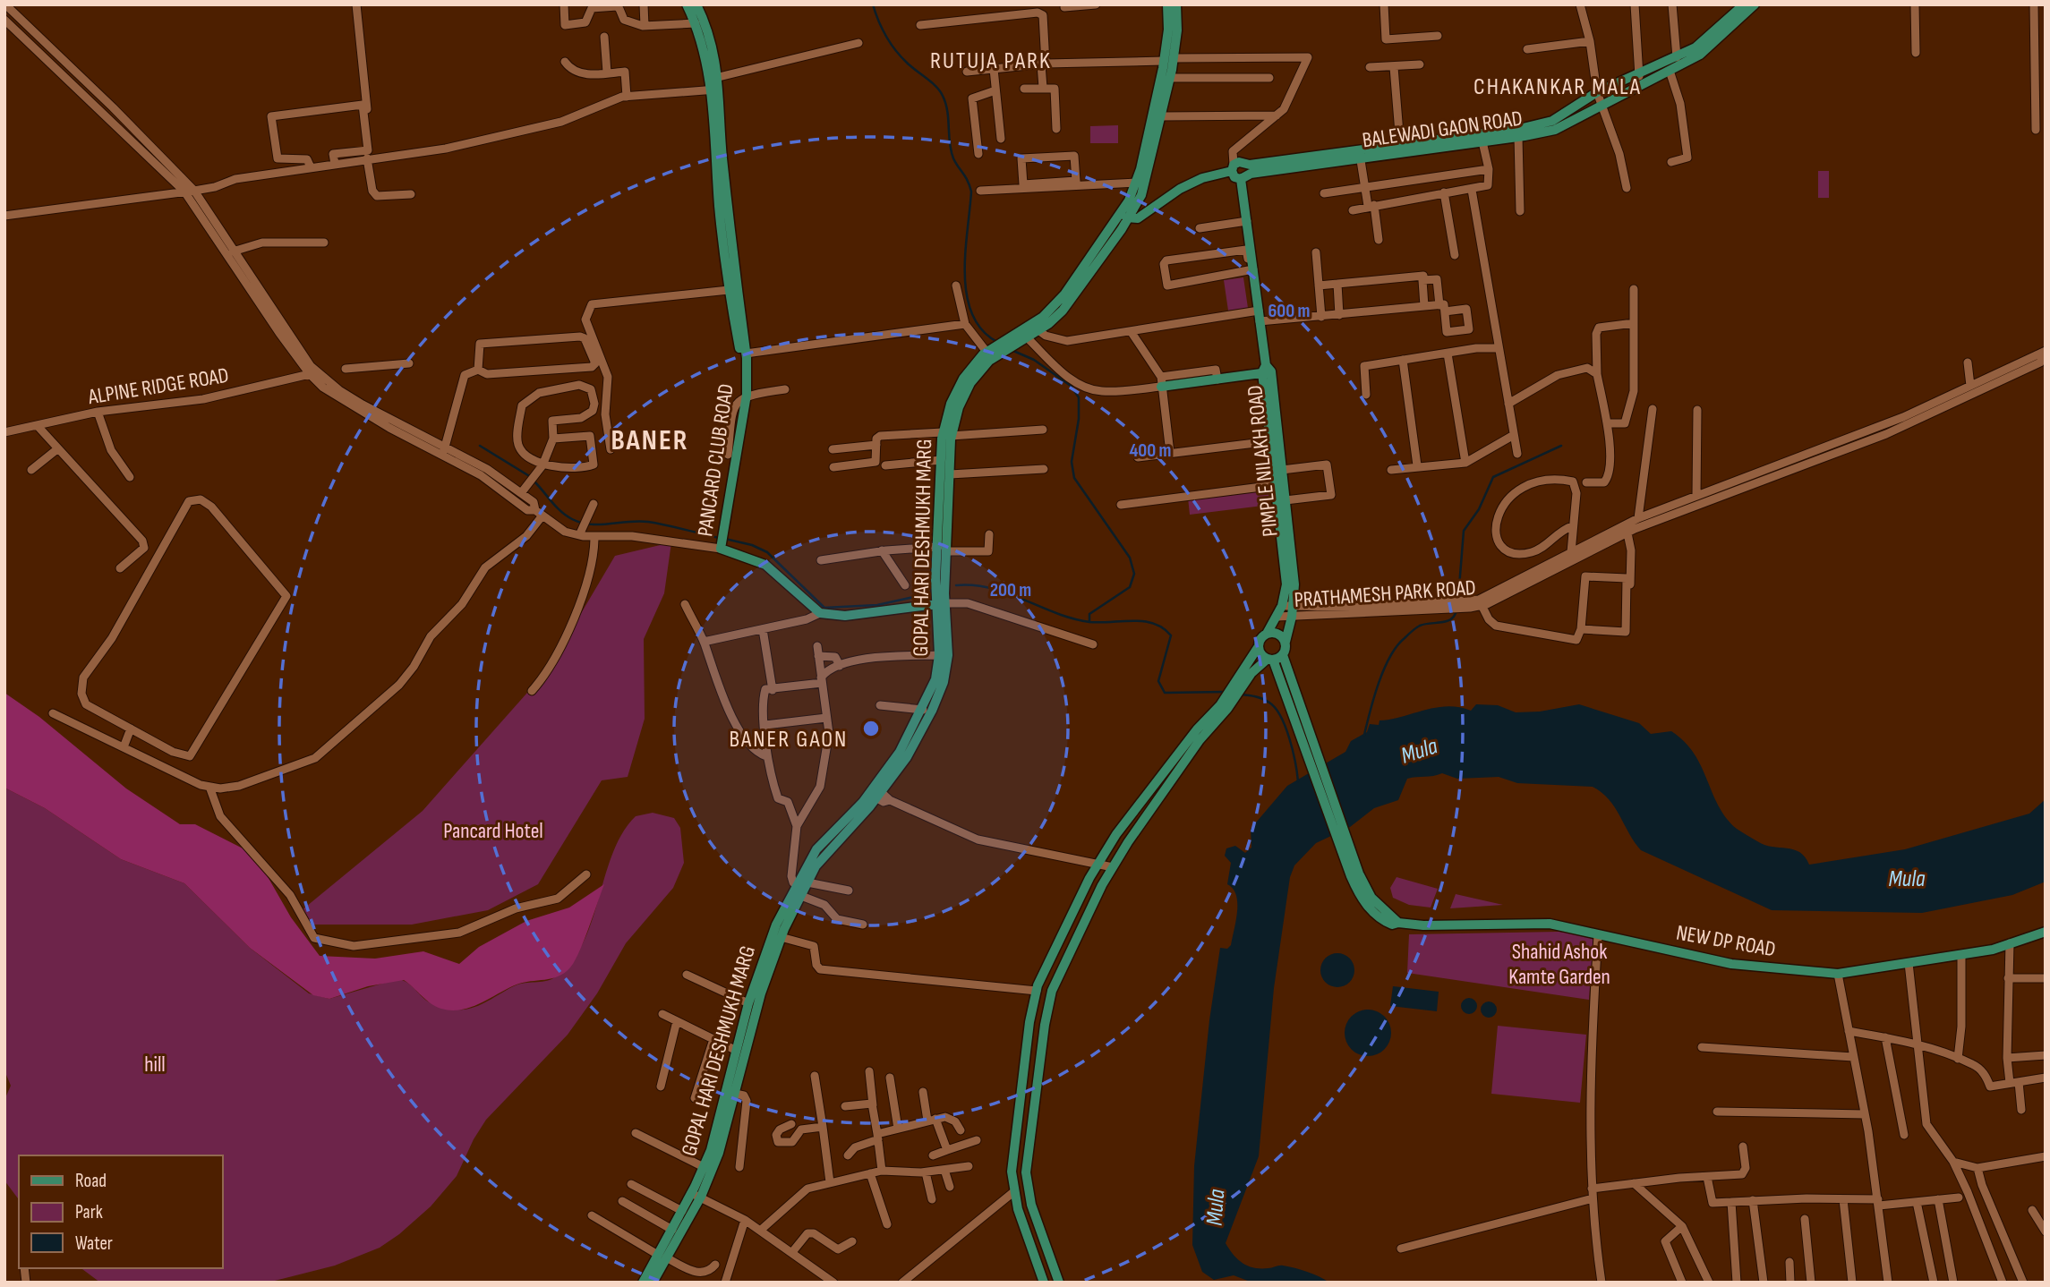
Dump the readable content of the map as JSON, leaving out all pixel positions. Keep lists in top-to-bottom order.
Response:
{
  "streets": {
    "main road": [
      "BALEWADI GAON ROAD",
      "PANCARD CLUB ROAD",
      "PIMPLE NILAKH ROAD",
      "GOPAL HARI DESHMUKH MARG",
      "NEW DP ROAD"
    ],
    "street": ["ALPINE RIDGE ROAD", "PRATHAMESH PARK ROAD"]
  },
  "crossings": [
    ["PIMPLE NILAKH ROAD", "PRATHAMESH PARK ROAD"]
  ],
  "districts": [
    "RUTUJA PARK",
    "CHAKANKAR MALA",
    "BANER",
    "BANER GAON"
  ],
  "water": ["Mula"],
  "parks": ["Pancard Hotel", "Shahid Ashok Kamte Garden", "hill"],
  "legend": ["Road", "Park", "Water"],
  "rings": ["600 m", "400 m", "200 m"]
}
